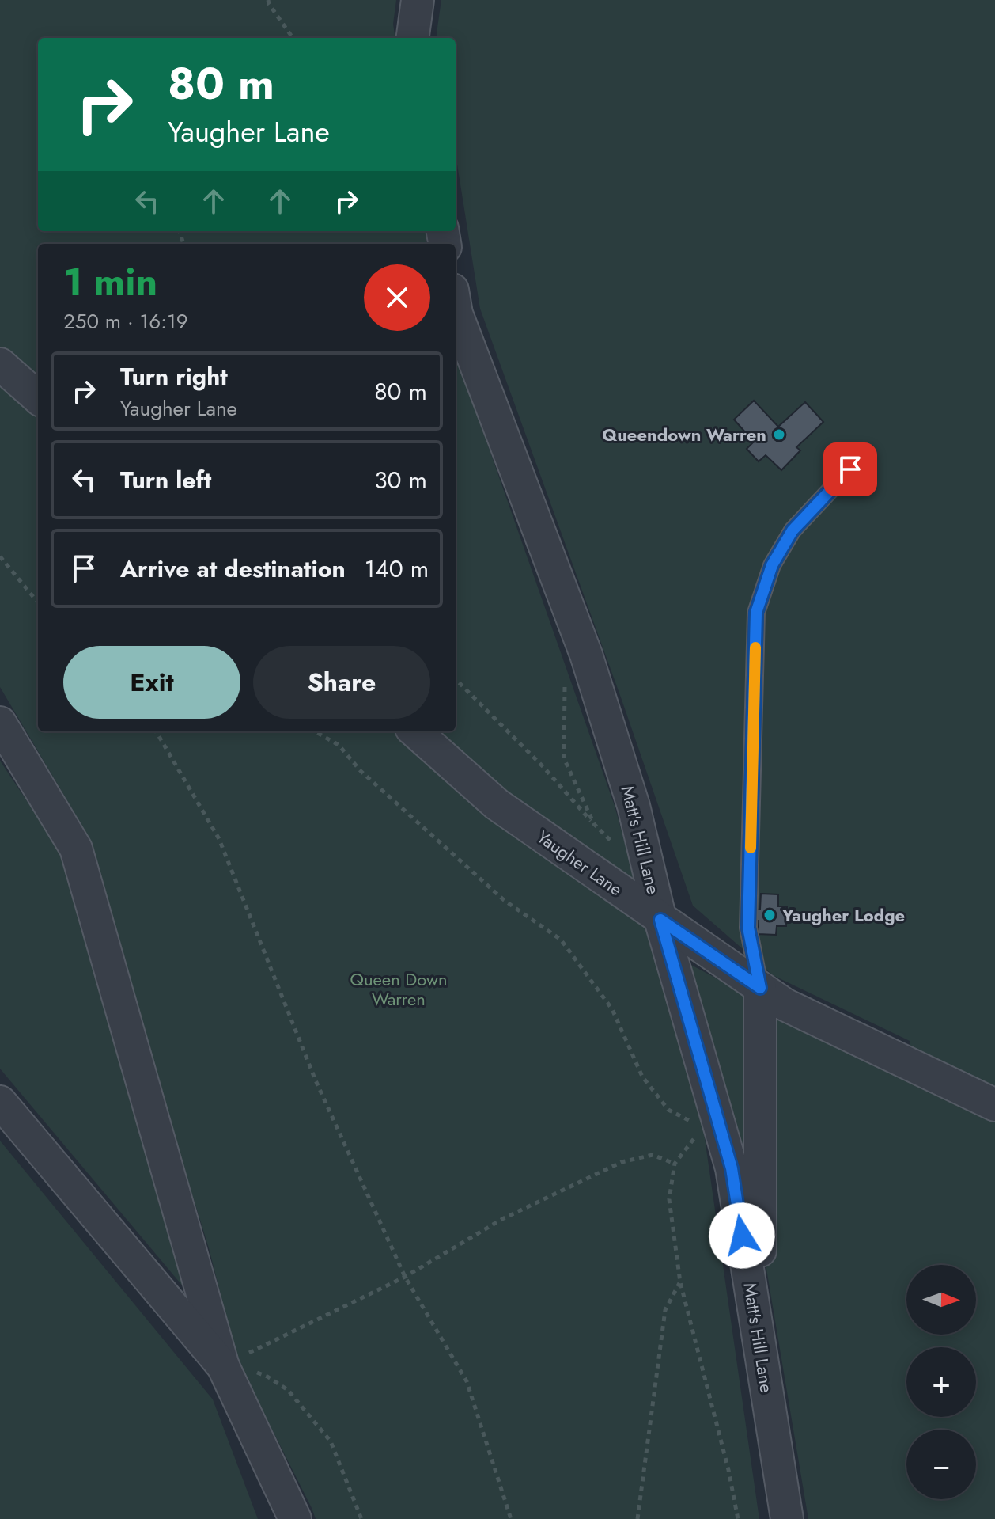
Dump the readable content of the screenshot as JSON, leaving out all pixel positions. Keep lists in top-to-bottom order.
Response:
{
  "streets": {
    "street": ["Matt's Hill Lane", "Yaugher Lane"]
  },
  "crossings": [
    ["Matt's Hill Lane", "Yaugher Lane"]
  ],
  "parks": ["Queen Down Warren"],
  "places": ["Queendown Warren", "Yaugher Lodge"],
  "north": "right",
  "page": {
    "turn": ["80 m", "Yaugher Lane"],
    "heading": ["1 min", "250 m · 16:19"],
    "list": [
      {
        "name": "Turn right",
        "note": "Yaugher Lane",
        "value": "80 m"
      },
      {
        "name": "Turn left",
        "value": "30 m"
      },
      {
        "name": "Arrive at destination",
        "value": "140 m"
      }
    ],
    "buttons": ["Exit", "Share"],
    "map_buttons": ["+", "−"]
  }
}
